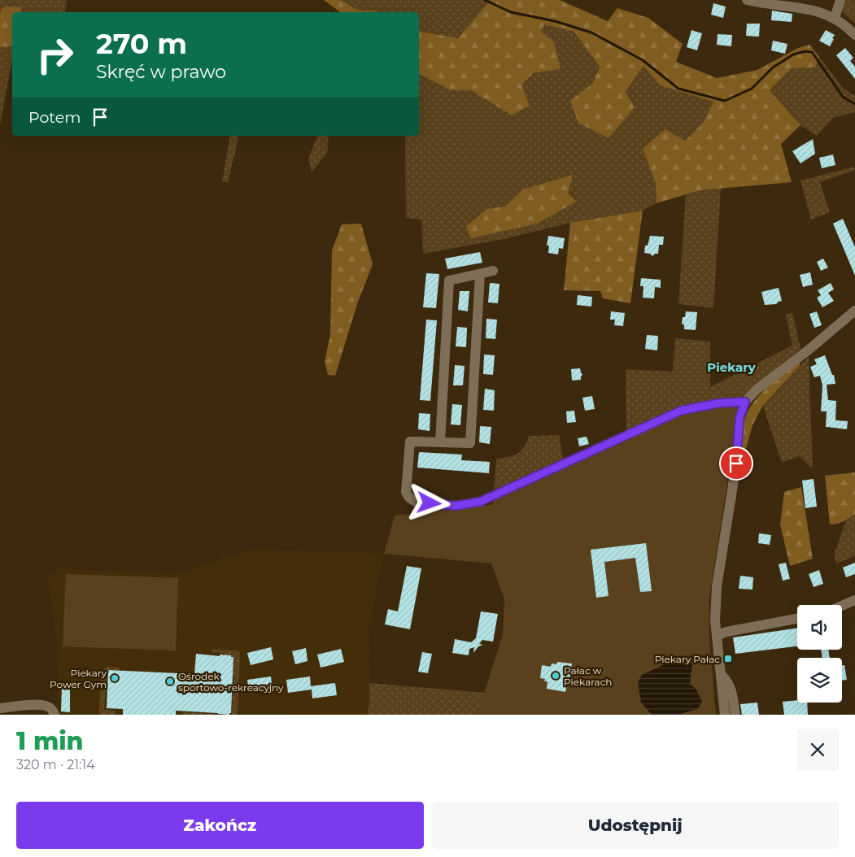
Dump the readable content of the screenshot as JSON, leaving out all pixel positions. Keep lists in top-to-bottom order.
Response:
{
  "districts": ["Piekary"],
  "places": {
    "transit": ["Piekary Pałac"],
    "other": ["Pałac w Piekarach", "Piekary Power Gym", "Ośrodek sportowo-rekreacyjny"]
  },
  "page": {
    "turn": ["270 m", "Skręć w prawo"],
    "then": "Potem",
    "heading": ["1 min", "320 m · 21:14"],
    "buttons": ["Zakończ", "Udostępnij"]
  }
}
